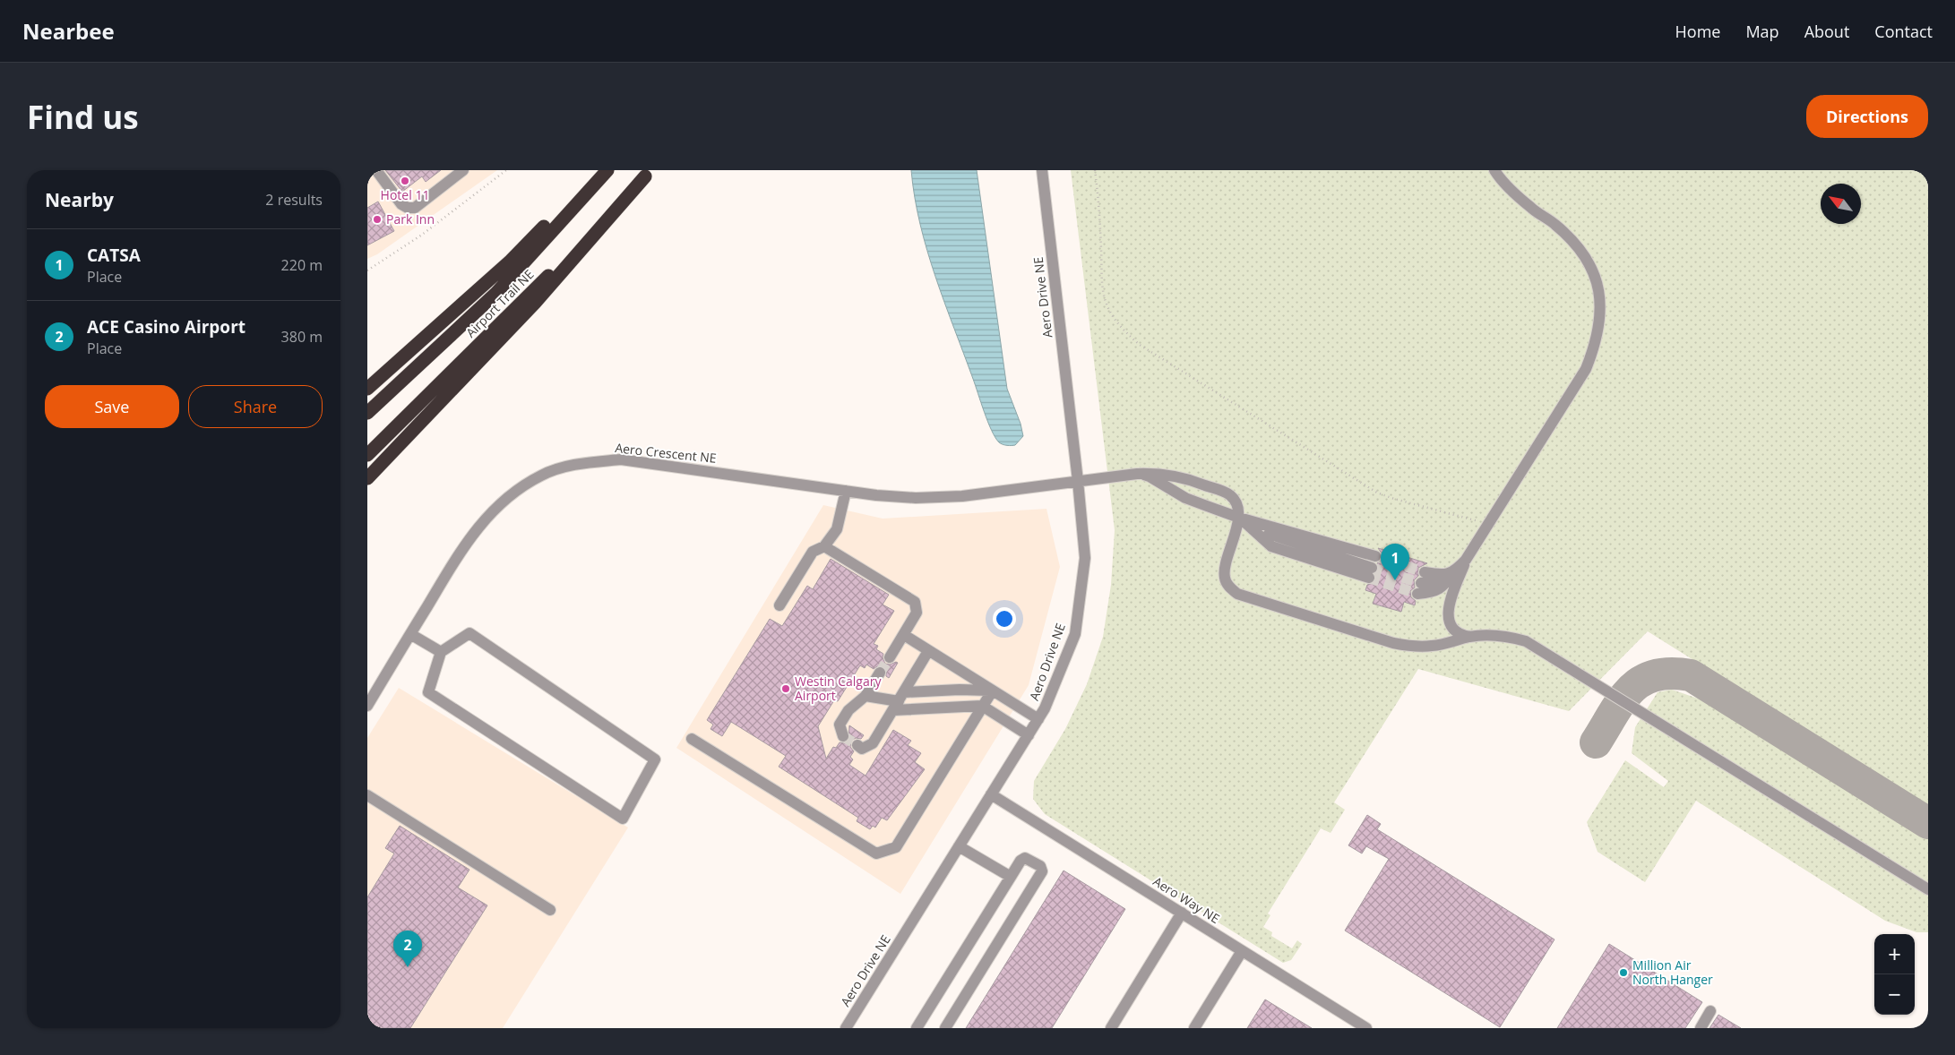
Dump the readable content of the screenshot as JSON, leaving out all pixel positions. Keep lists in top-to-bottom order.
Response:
{
  "streets": {
    "highway": ["Airport Trail NE"],
    "street": ["Aero Drive NE", "Aero Crescent NE", "Aero Way NE"]
  },
  "crossings": [
    ["Aero Drive NE", "Aero Crescent NE"],
    ["Aero Drive NE", "Aero Way NE"]
  ],
  "places": [
    "Hotel 11",
    "Park Inn",
    "Westin Calgary Airport",
    "Million Air North Hanger"
  ],
  "north": "top left",
  "page": {
    "header": "Nearbee",
    "nav": [
      "Home",
      "Map",
      "About",
      "Contact"
    ],
    "buttons": [
      "Directions",
      ["Save", "Share"]
    ],
    "title": "Find us",
    "heading": ["Nearby", "2 results"],
    "list": [
      {
        "mark": "1",
        "name": "CATSA",
        "note": "Place",
        "value": "220 m"
      },
      {
        "mark": "2",
        "name": "ACE Casino Airport",
        "note": "Place",
        "value": "380 m"
      }
    ],
    "pins": ["1", "2"],
    "map_buttons": ["+", "−"]
  }
}
